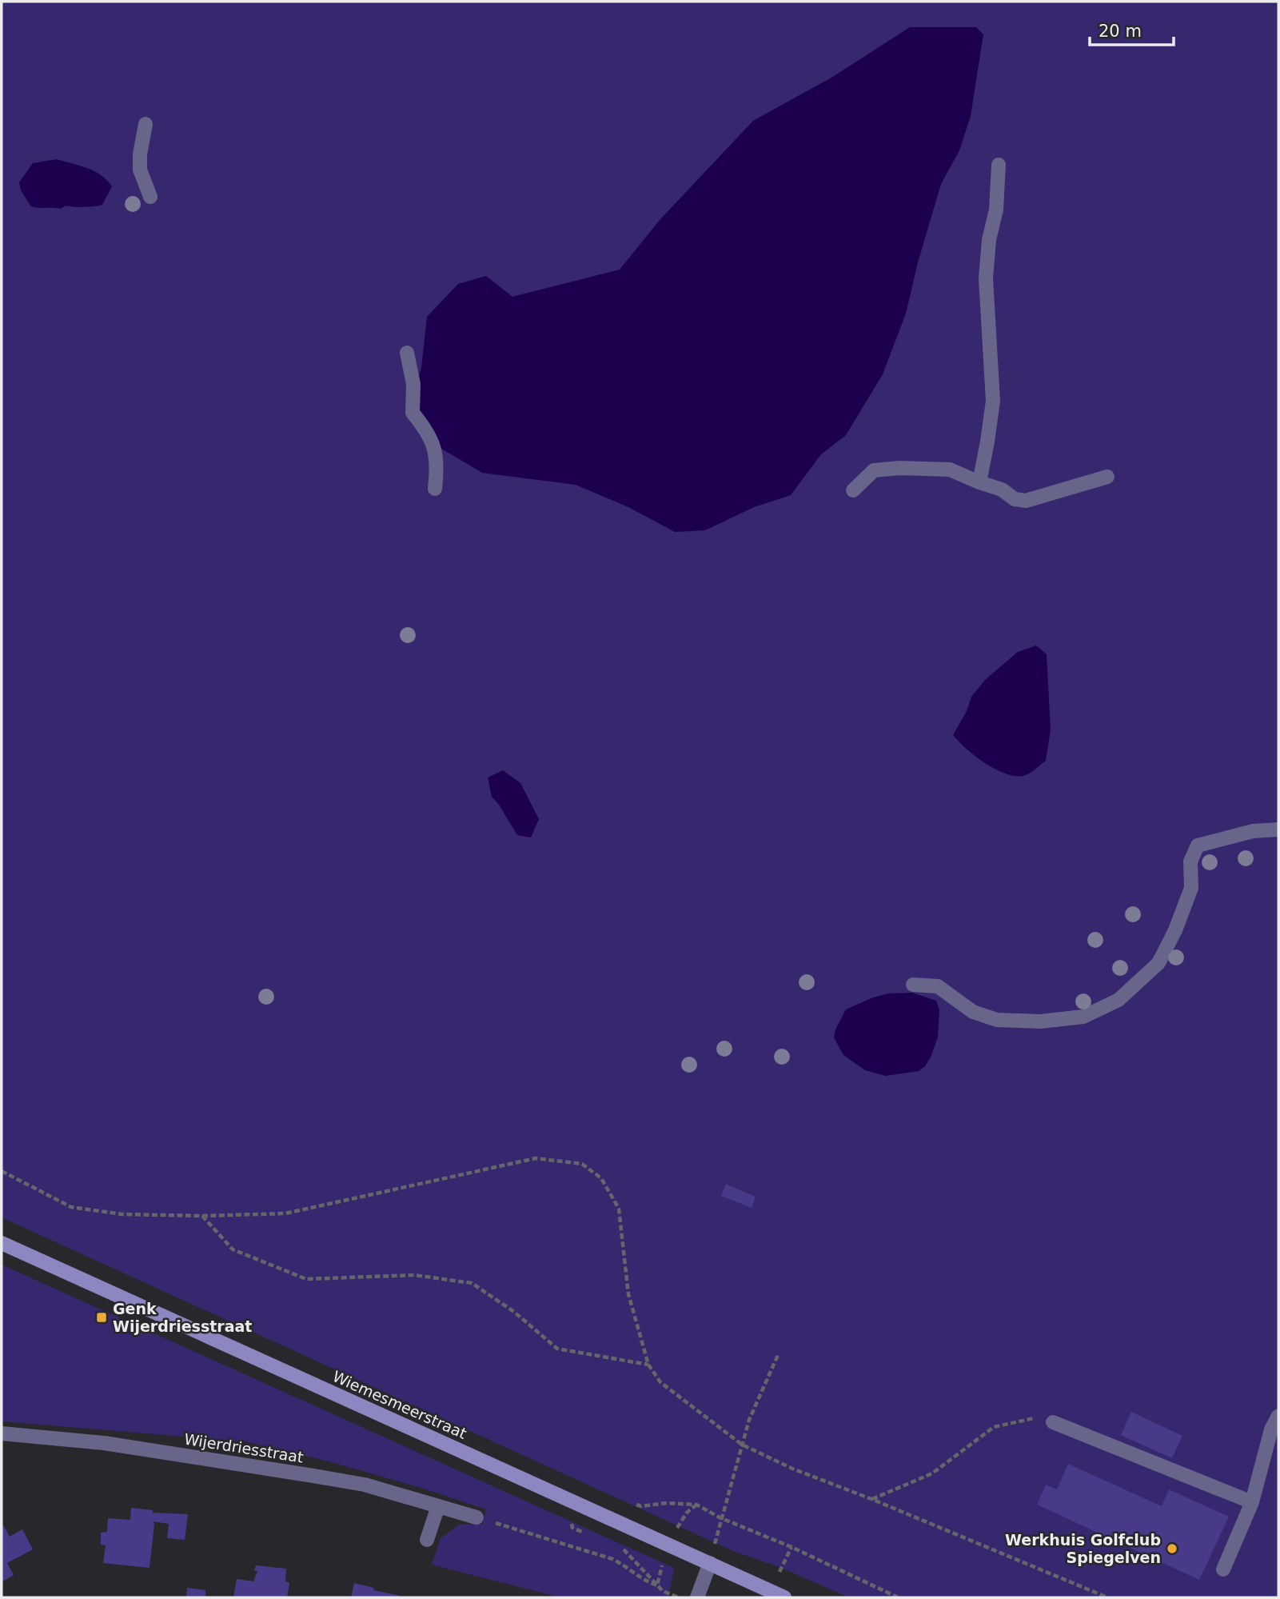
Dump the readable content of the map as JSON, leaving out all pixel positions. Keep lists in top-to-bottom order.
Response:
{
  "streets": {
    "main road": ["Wiemesmeerstraat"],
    "street": ["Wijerdriesstraat"]
  },
  "places": {
    "transit": ["Genk Wijerdriesstraat"],
    "other": ["Werkhuis Golfclub Spiegelven"]
  },
  "scale_bar": "20 m"
}
